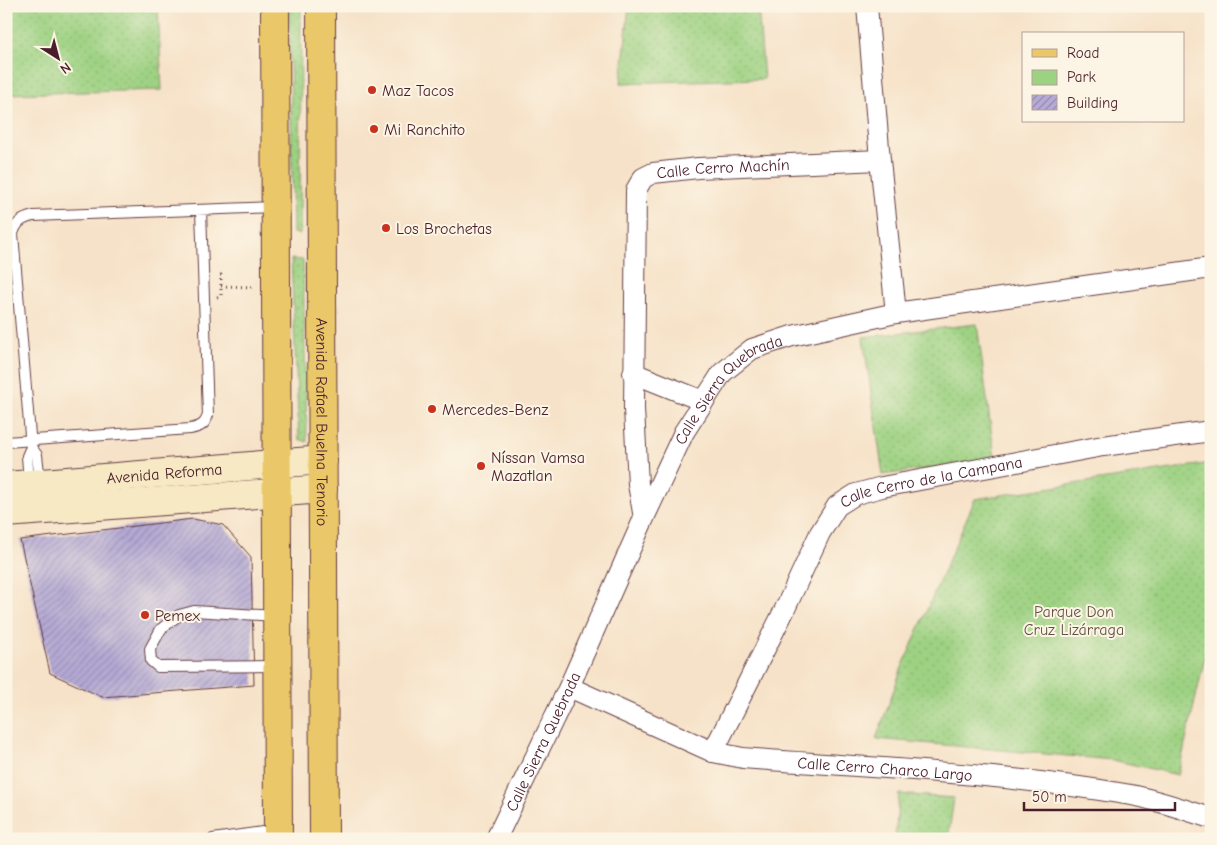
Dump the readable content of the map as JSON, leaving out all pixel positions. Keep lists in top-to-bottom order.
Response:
{
  "streets": {
    "main road": ["Avenida Rafael Buelna Tenorio", "Avenida Reforma"],
    "street": [
      "Calle Cerro Machín",
      "Calle Sierra Quebrada",
      "Calle Cerro de la Campana",
      "Calle Cerro Charco Largo"
    ]
  },
  "crossings": [
    ["Calle Cerro Machín", "Calle Sierra Quebrada"],
    ["Calle Sierra Quebrada", "Calle Cerro Charco Largo"],
    ["Avenida Rafael Buelna Tenorio", "Avenida Reforma"],
    ["Calle Cerro de la Campana", "Calle Cerro Charco Largo"]
  ],
  "parks": ["Parque Don Cruz Lizárraga"],
  "places": [
    "Maz Tacos",
    "Mi Ranchito",
    "Los Brochetas",
    "Mercedes-Benz",
    "Níssan Vamsa Mazatlan",
    "Pemex"
  ],
  "legend": ["Road", "Park", "Building"],
  "scale_bar": "50 m",
  "north": "bottom right"
}
